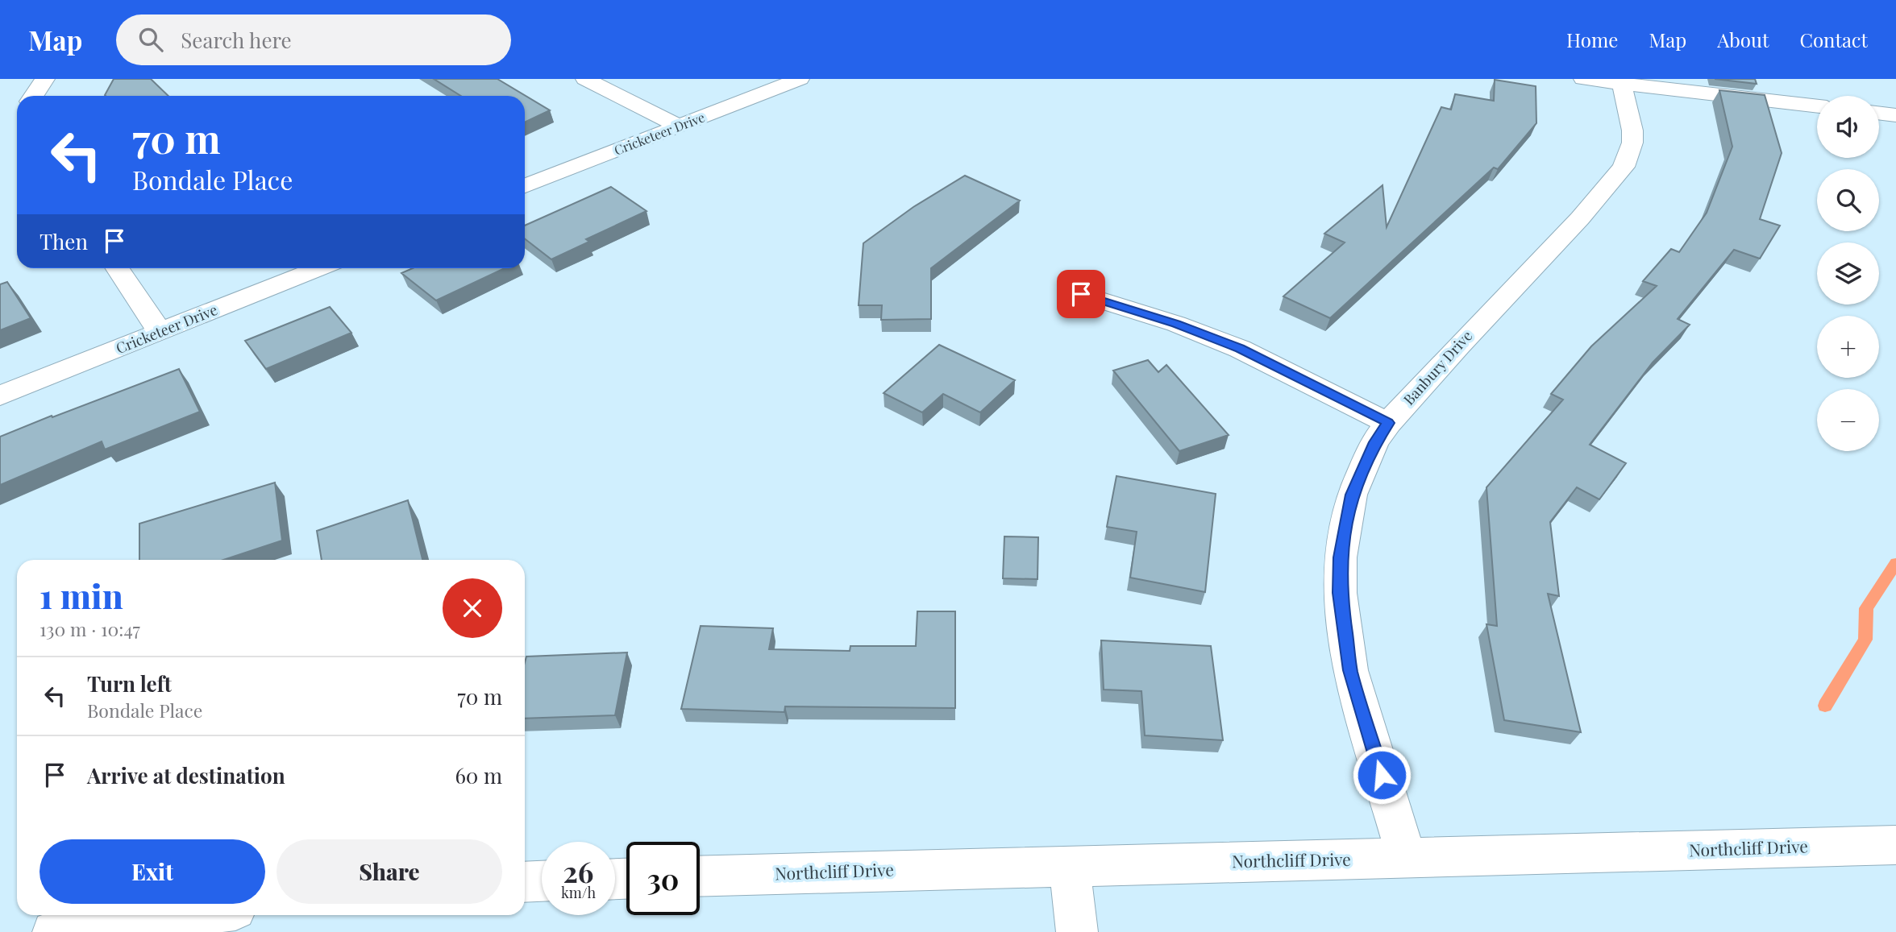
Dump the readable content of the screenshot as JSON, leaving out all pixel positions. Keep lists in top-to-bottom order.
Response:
{
  "streets": {
    "street": ["Cricketeer Drive", "Banbury Drive", "Northcliff Drive"]
  },
  "crossings": [
    ["Banbury Drive", "Northcliff Drive"]
  ],
  "page": {
    "header": "Map",
    "search": "Search here",
    "nav": [
      "Home",
      "Map",
      "About",
      "Contact"
    ],
    "map_buttons": ["+", "−"],
    "turn": ["70 m", "Bondale Place"],
    "then": "Then",
    "heading": ["1 min", "130 m · 10:47"],
    "list": [
      {
        "name": "Turn left",
        "note": "Bondale Place",
        "value": "70 m"
      },
      {
        "name": "Arrive at destination",
        "value": "60 m"
      }
    ],
    "buttons": ["Exit", "Share"],
    "speed": "26 km/h",
    "limit": "30"
  }
}
